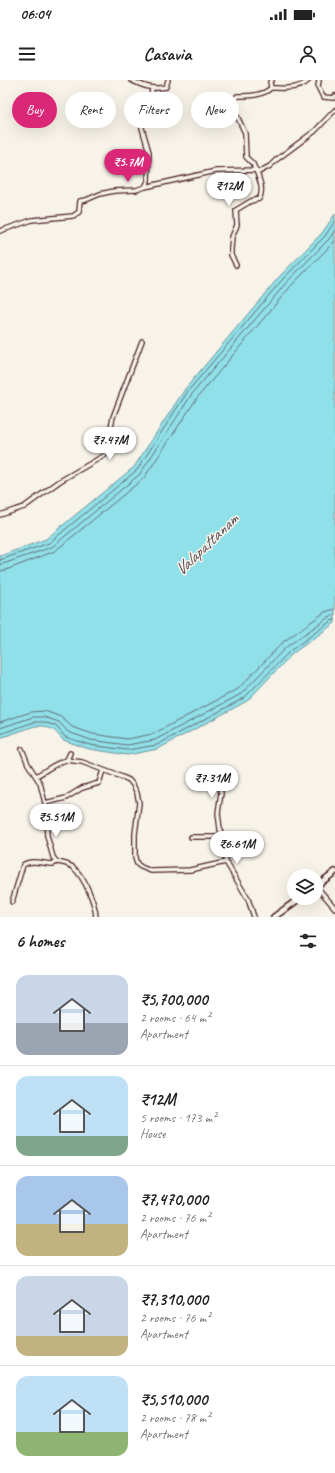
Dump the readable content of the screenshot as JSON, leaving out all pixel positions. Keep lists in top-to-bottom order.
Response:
{
  "water": ["Valapattanam"],
  "page": {
    "status": "06:04",
    "header": "Casavia",
    "chip": [
      "Buy",
      "Rent",
      "Filters",
      "New"
    ],
    "price": [
      "₹5.7M",
      "₹12M",
      "₹7.47M",
      "₹7.31M",
      "₹5.51M",
      "₹6.61M"
    ],
    "heading": "6 homes",
    "list": [
      {
        "name": "₹5,700,000",
        "note": "2 rooms · 64 m² · Apartment"
      },
      {
        "name": "₹12M",
        "note": "5 rooms · 173 m² · House"
      },
      {
        "name": "₹7,470,000",
        "note": "2 rooms · 76 m² · Apartment"
      },
      {
        "name": "₹7,310,000",
        "note": "2 rooms · 76 m² · Apartment"
      },
      {
        "name": "₹5,510,000",
        "note": "2 rooms · 78 m² · Apartment"
      }
    ]
  }
}
